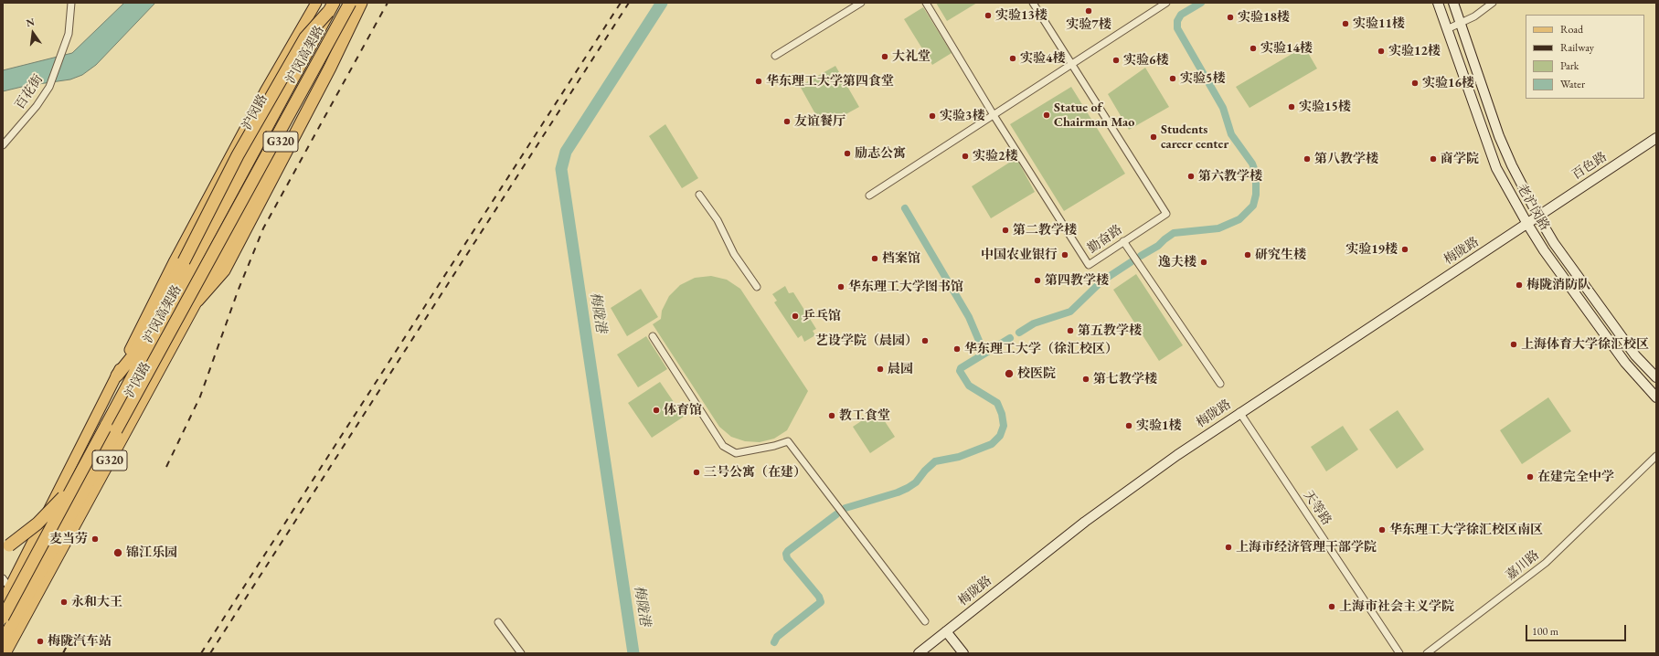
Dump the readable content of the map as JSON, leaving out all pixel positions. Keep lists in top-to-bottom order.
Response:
{
  "streets": {
    "highway": ["沪闵高架路"],
    "main road": ["沪闵路", "G320"],
    "street": [
      "百花街",
      "百色路",
      "老沪闵路",
      "勤奋路",
      "梅陇路",
      "天等路",
      "嘉川路"
    ]
  },
  "crossings": [
    ["百色路", "老沪闵路"],
    ["百色路", "梅陇路"],
    ["老沪闵路", "梅陇路"],
    ["梅陇路", "天等路"]
  ],
  "water": ["梅陇港"],
  "places": [
    "实验7楼",
    "实验13楼",
    "实验18楼",
    "实验11楼",
    "实验14楼",
    "实验12楼",
    "大礼堂",
    "实验4楼",
    "实验6楼",
    "实验5楼",
    "华东理工大学第四食堂",
    "实验16楼",
    "实验15楼",
    "Statue of Chairman Mao",
    "实验3楼",
    "友谊餐厅",
    "Students career center",
    "励志公寓",
    "实验2楼",
    "第八教学楼",
    "商学院",
    "第六教学楼",
    "第二教学楼",
    "实验19楼",
    "中国农业银行",
    "研究生楼",
    "档案馆",
    "逸夫楼",
    "第四教学楼",
    "梅陇消防队",
    "华东理工大学图书馆",
    "乒乓馆",
    "第五教学楼",
    "艺设学院（晨园）",
    "上海体育大学徐汇校区",
    "华东理工大学（徐汇校区）",
    "晨园",
    "校医院",
    "第七教学楼",
    "体育馆",
    "教工食堂",
    "实验1楼",
    "三号公寓（在建）",
    "在建完全中学",
    "华东理工大学徐汇校区南区",
    "麦当劳",
    "上海市经济管理干部学院",
    "锦江乐园",
    "永和大王",
    "上海市社会主义学院",
    "梅陇汽车站"
  ],
  "legend": [
    "Road",
    "Railway",
    "Park",
    "Water"
  ],
  "scale_bar": "100 m",
  "north": "top"
}
